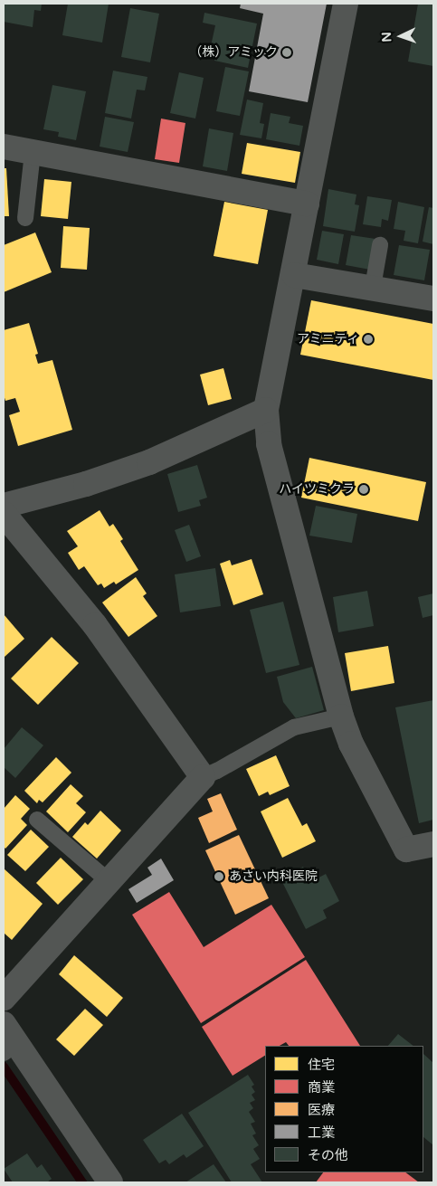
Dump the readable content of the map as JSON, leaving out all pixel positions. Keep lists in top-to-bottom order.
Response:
{
  "places": [
    "（株）アミック",
    "アミニティ",
    "ハイツミクラ",
    "あさい内科医院"
  ],
  "legend": [
    "住宅",
    "商業",
    "医療",
    "工業",
    "その他"
  ],
  "north": "left"
}
